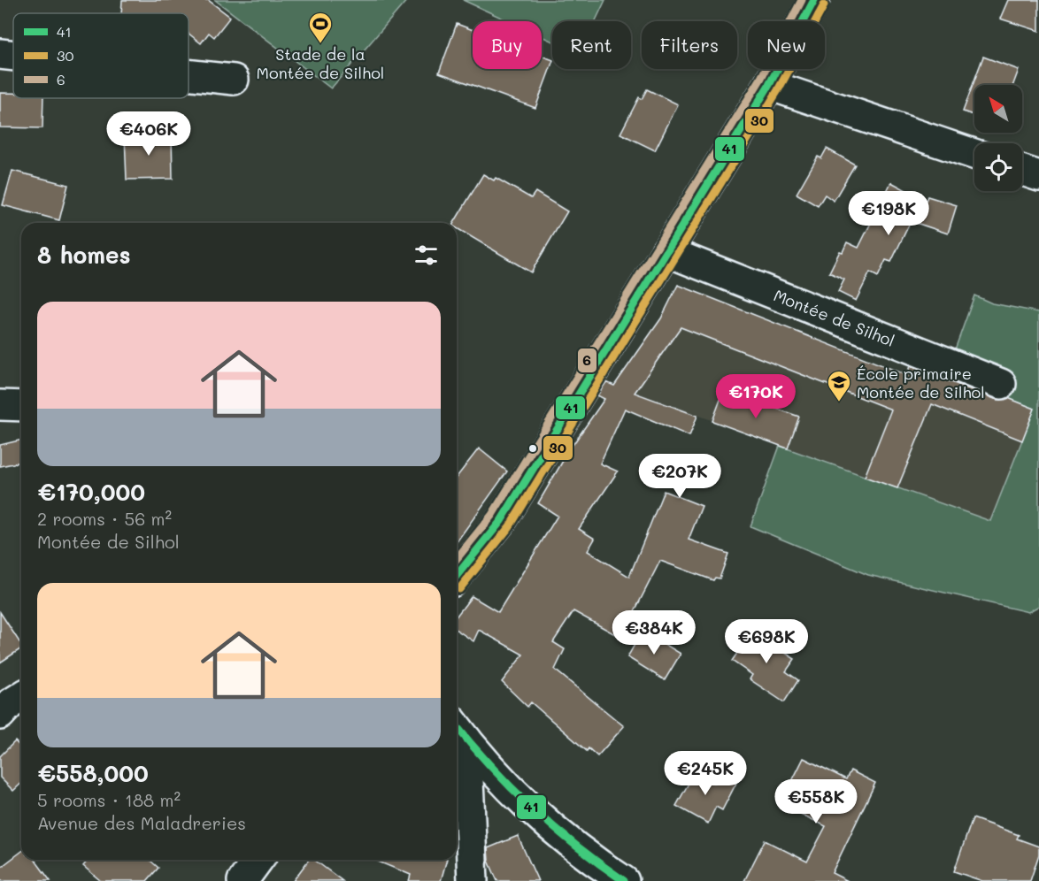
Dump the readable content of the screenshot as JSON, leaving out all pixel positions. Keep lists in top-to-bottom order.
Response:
{
  "streets": {
    "street": ["Montée de Silhol"]
  },
  "places": {
    "sports": ["Stade de la Montée de Silhol"],
    "school or university": ["École primaire Montée de Silhol"]
  },
  "lines": ["transit line 41", "transit line 6", "transit line 30"],
  "legend": ["41", "30", "6"],
  "north": "top left",
  "page": {
    "chip": [
      "Buy",
      "Rent",
      "Filters",
      "New"
    ],
    "price": [
      "€406K",
      "€198K",
      "€170K",
      "€207K",
      "€384K",
      "€698K",
      "€245K",
      "€558K"
    ],
    "heading": "8 homes",
    "list": [
      {
        "name": "€170,000",
        "note": "2 rooms · 56 m² · Montée de Silhol"
      },
      {
        "name": "€558,000",
        "note": "5 rooms · 188 m² · Avenue des Maladreries"
      }
    ]
  }
}
